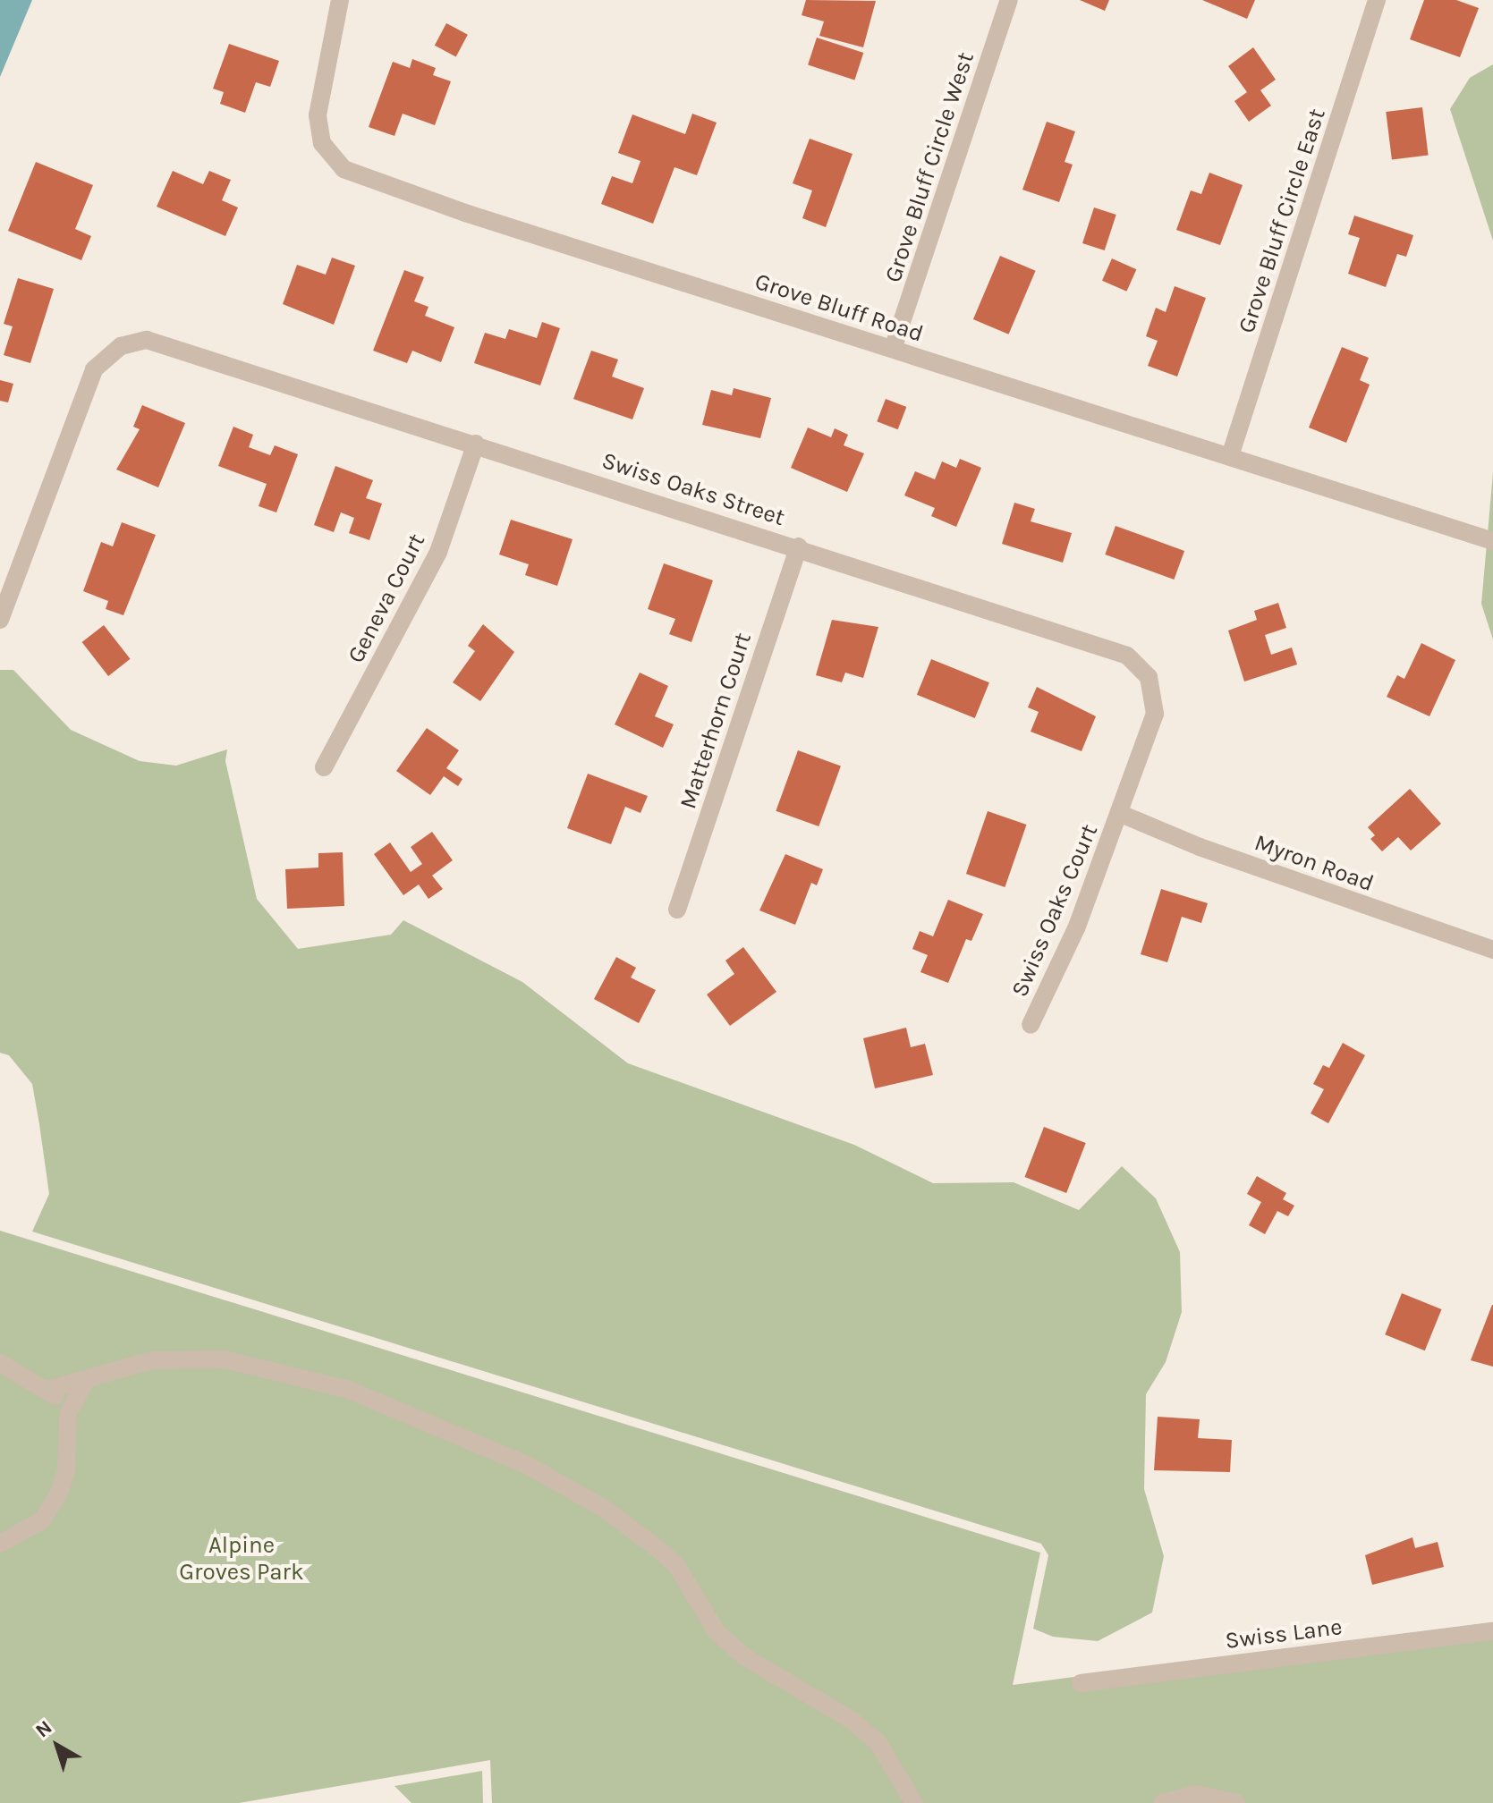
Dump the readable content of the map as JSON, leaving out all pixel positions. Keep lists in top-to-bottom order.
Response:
{
  "streets": {
    "street": [
      "Grove Bluff Circle West",
      "Grove Bluff Circle East",
      "Grove Bluff Road",
      "Swiss Oaks Street",
      "Geneva Court",
      "Matterhorn Court",
      "Myron Road",
      "Swiss Oaks Court",
      "Swiss Lane"
    ]
  },
  "crossings": [
    ["Grove Bluff Circle West", "Grove Bluff Road"],
    ["Grove Bluff Circle East", "Grove Bluff Road"],
    ["Swiss Oaks Street", "Geneva Court"],
    ["Swiss Oaks Street", "Matterhorn Court"],
    ["Swiss Oaks Street", "Myron Road"],
    ["Swiss Oaks Street", "Swiss Oaks Court"],
    ["Myron Road", "Swiss Oaks Court"]
  ],
  "parks": ["Alpine Groves Park"],
  "north": "top left"
}
